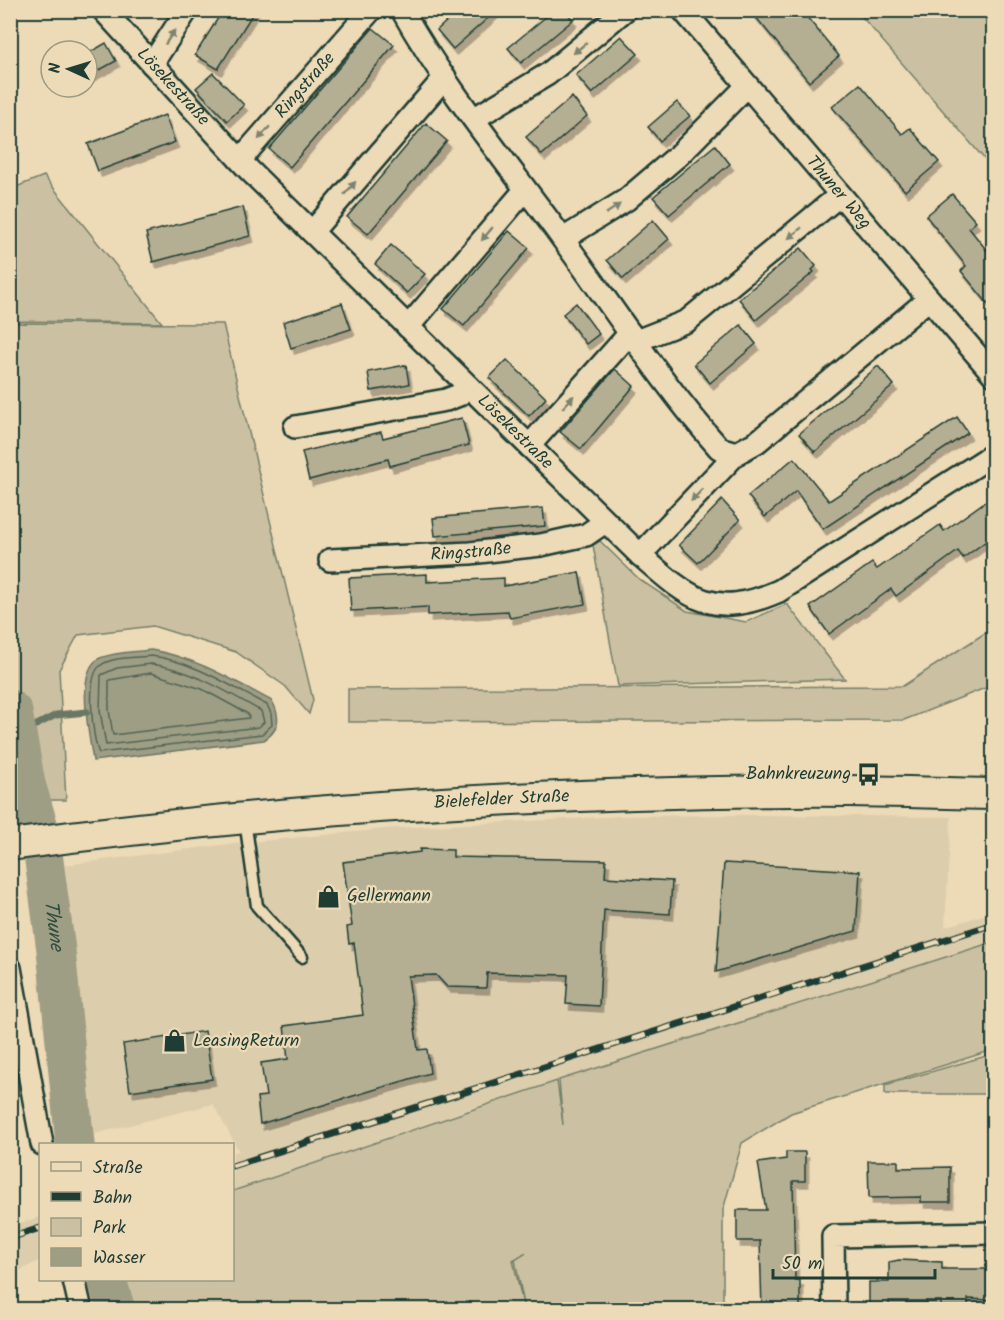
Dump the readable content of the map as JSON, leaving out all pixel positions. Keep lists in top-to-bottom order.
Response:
{
  "streets": {
    "main road": ["Bielefelder Straße"],
    "street": ["Ringstraße", "Lösekestraße", "Thuner Weg"]
  },
  "crossings": [
    ["Ringstraße", "Lösekestraße"]
  ],
  "water": ["Thune"],
  "places": {
    "bus stop": ["Bahnkreuzung"],
    "shop": ["Gellermann", "LeasingReturn"]
  },
  "legend": [
    "Straße",
    "Bahn",
    "Park",
    "Wasser"
  ],
  "scale_bar": "50 m",
  "north": "left"
}
